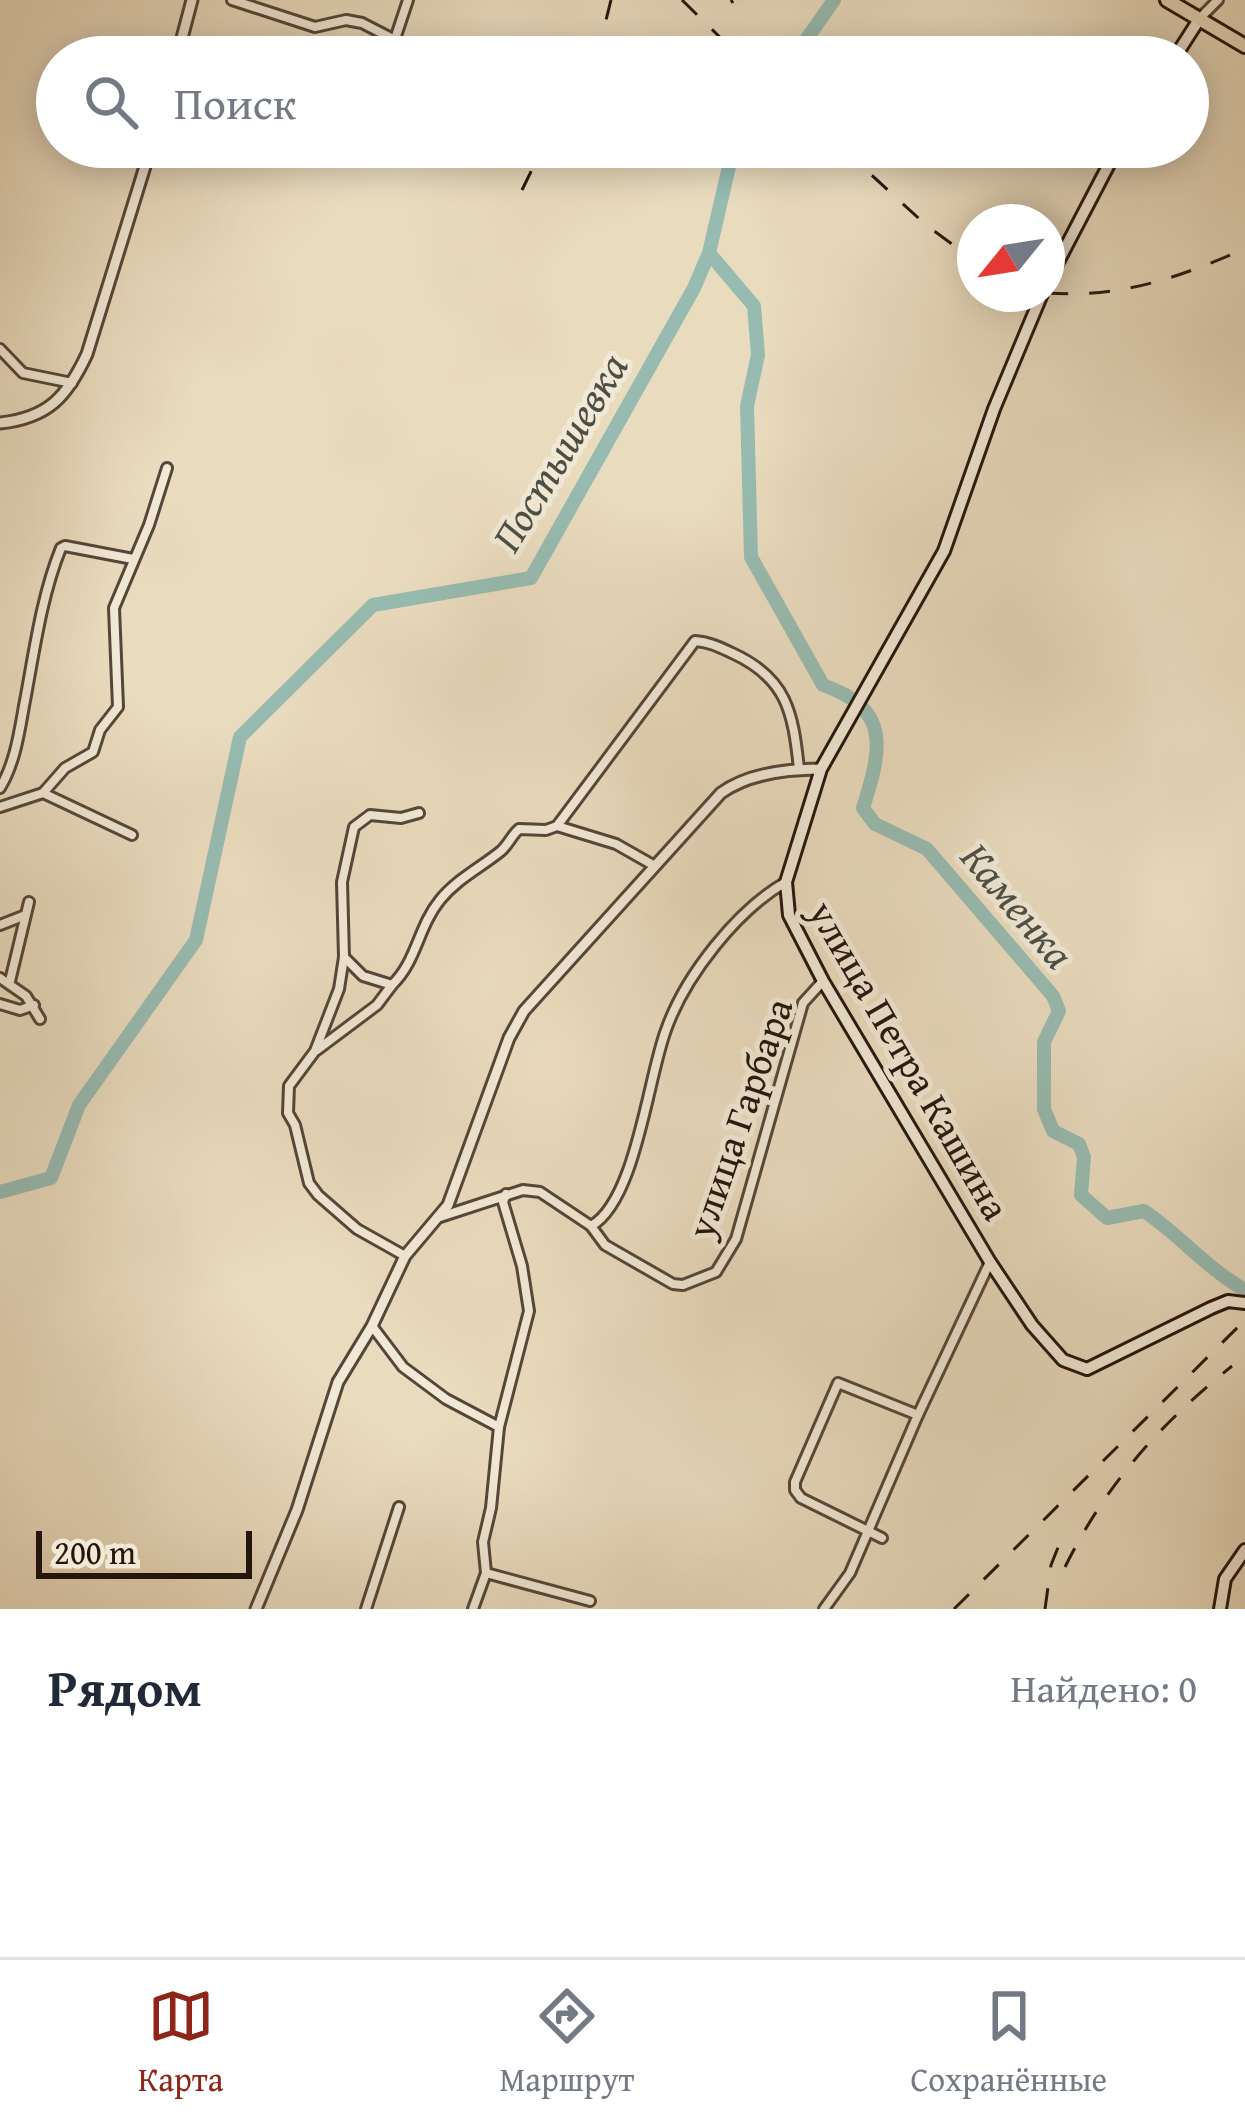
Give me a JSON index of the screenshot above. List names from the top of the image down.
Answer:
{
  "streets": {
    "main road": ["улица Петра Кашина"],
    "street": ["улица Гарбара"]
  },
  "crossings": [
    ["улица Петра Кашина", "улица Гарбара"]
  ],
  "water": ["Постышевка", "Каменка"],
  "scale_bar": "200 m",
  "north": "bottom left",
  "page": {
    "search": "Поиск",
    "scale": "200 m",
    "heading": ["Рядом", "Найдено: 0"],
    "nav": ["Карта", "Маршрут", "Сохранённые"]
  }
}
